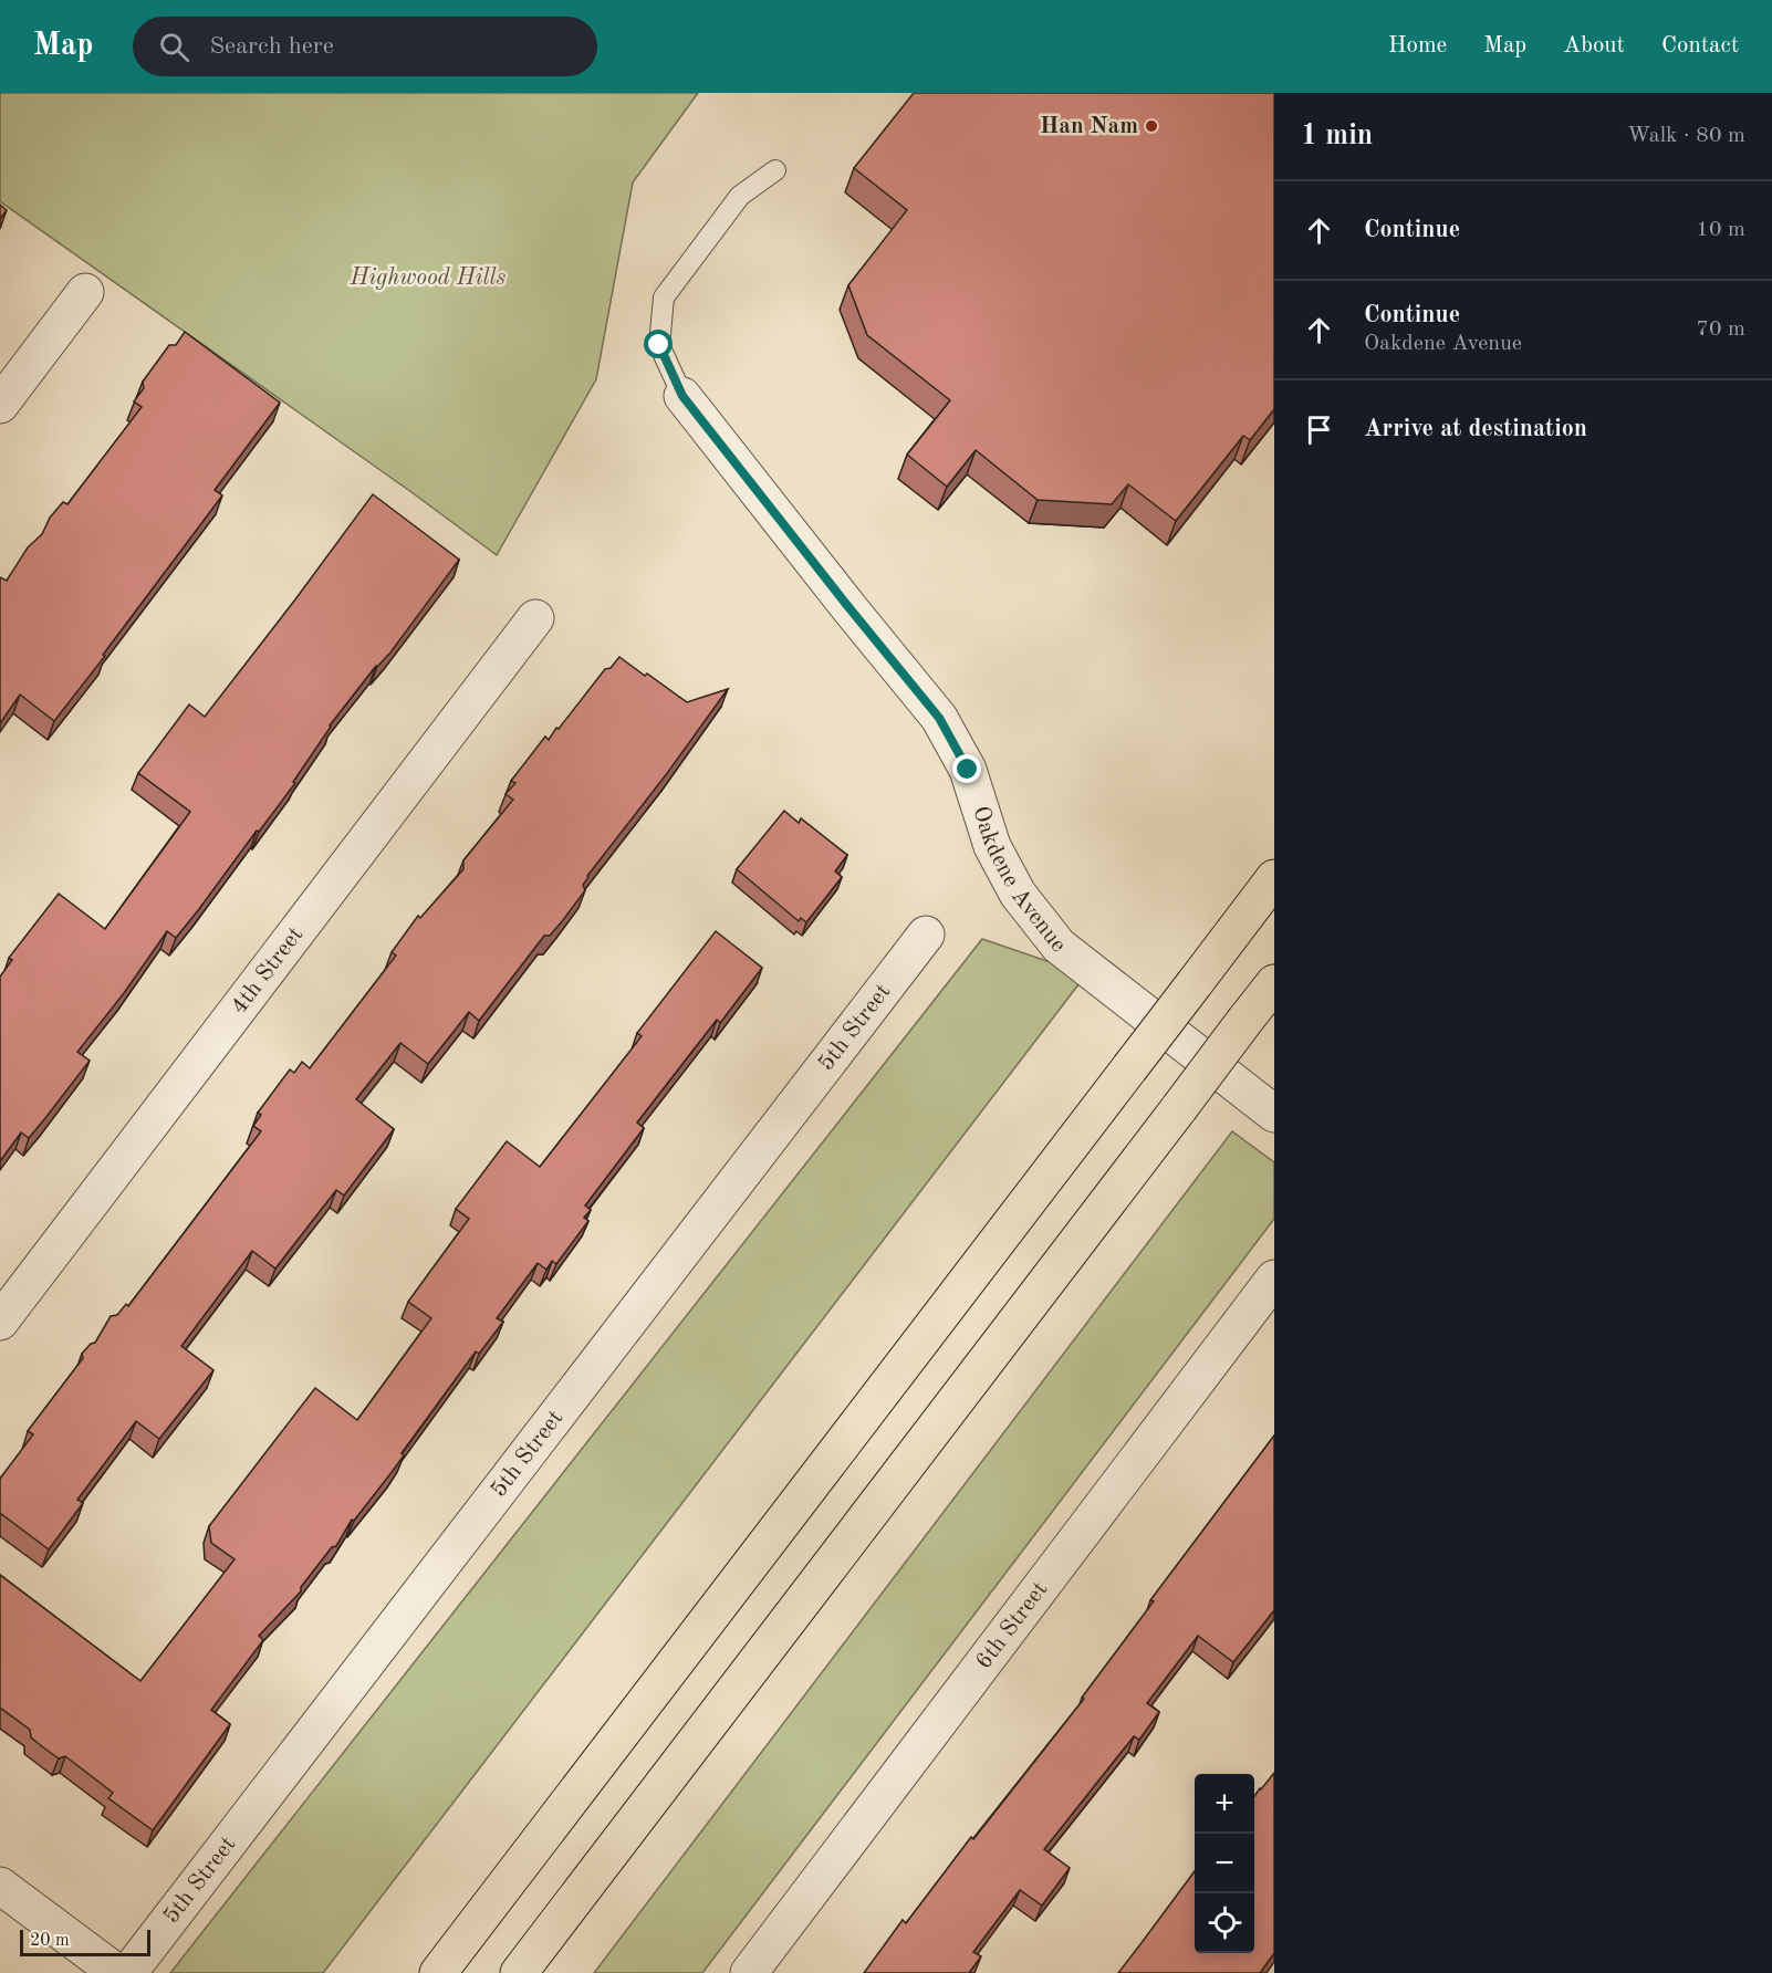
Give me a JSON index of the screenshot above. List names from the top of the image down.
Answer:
{
  "streets": {
    "street": [
      "Oakdene Avenue",
      "4th Street",
      "5th Street",
      "6th Street"
    ]
  },
  "parks": ["Highwood Hills"],
  "places": ["Han Nam"],
  "scale_bar": "20 m",
  "page": {
    "header": "Map",
    "search": "Search here",
    "nav": [
      "Home",
      "Map",
      "About",
      "Contact"
    ],
    "heading": ["1 min", "Walk · 80 m"],
    "list": [
      ["Continue", "10 m"],
      ["Continue", "Oakdene Avenue", "70 m"],
      "Arrive at destination"
    ],
    "map_buttons": ["+", "−"],
    "scale": "20 m"
  }
}
